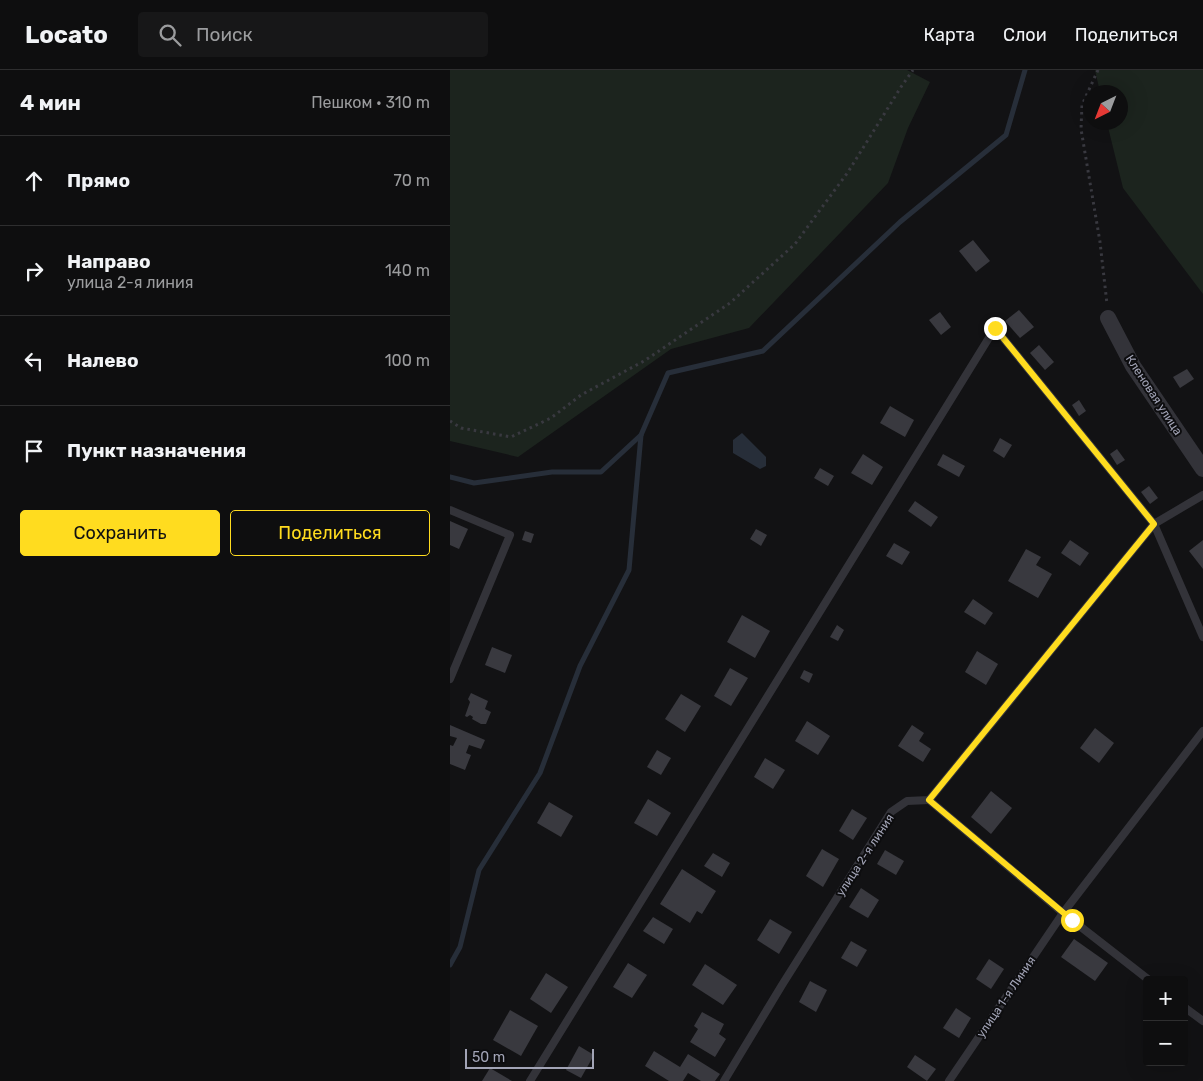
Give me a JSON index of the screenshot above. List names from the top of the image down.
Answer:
{
  "streets": {
    "street": ["Кленовая улица"],
    "lane": ["улица 2-я линия", "улица 1-я Линия"]
  },
  "scale_bar": "50 m",
  "north": "bottom left",
  "page": {
    "header": "Locato",
    "search": "Поиск",
    "nav": ["Карта", "Слои", "Поделиться"],
    "heading": ["4 мин", "Пешком · 310 m"],
    "list": [
      ["Прямо", "70 m"],
      ["Направо", "улица 2-я линия", "140 m"],
      ["Налево", "100 m"],
      "Пункт назначения"
    ],
    "buttons": ["Сохранить", "Поделиться"],
    "map_buttons": ["+", "−"],
    "scale": "50 m"
  }
}
